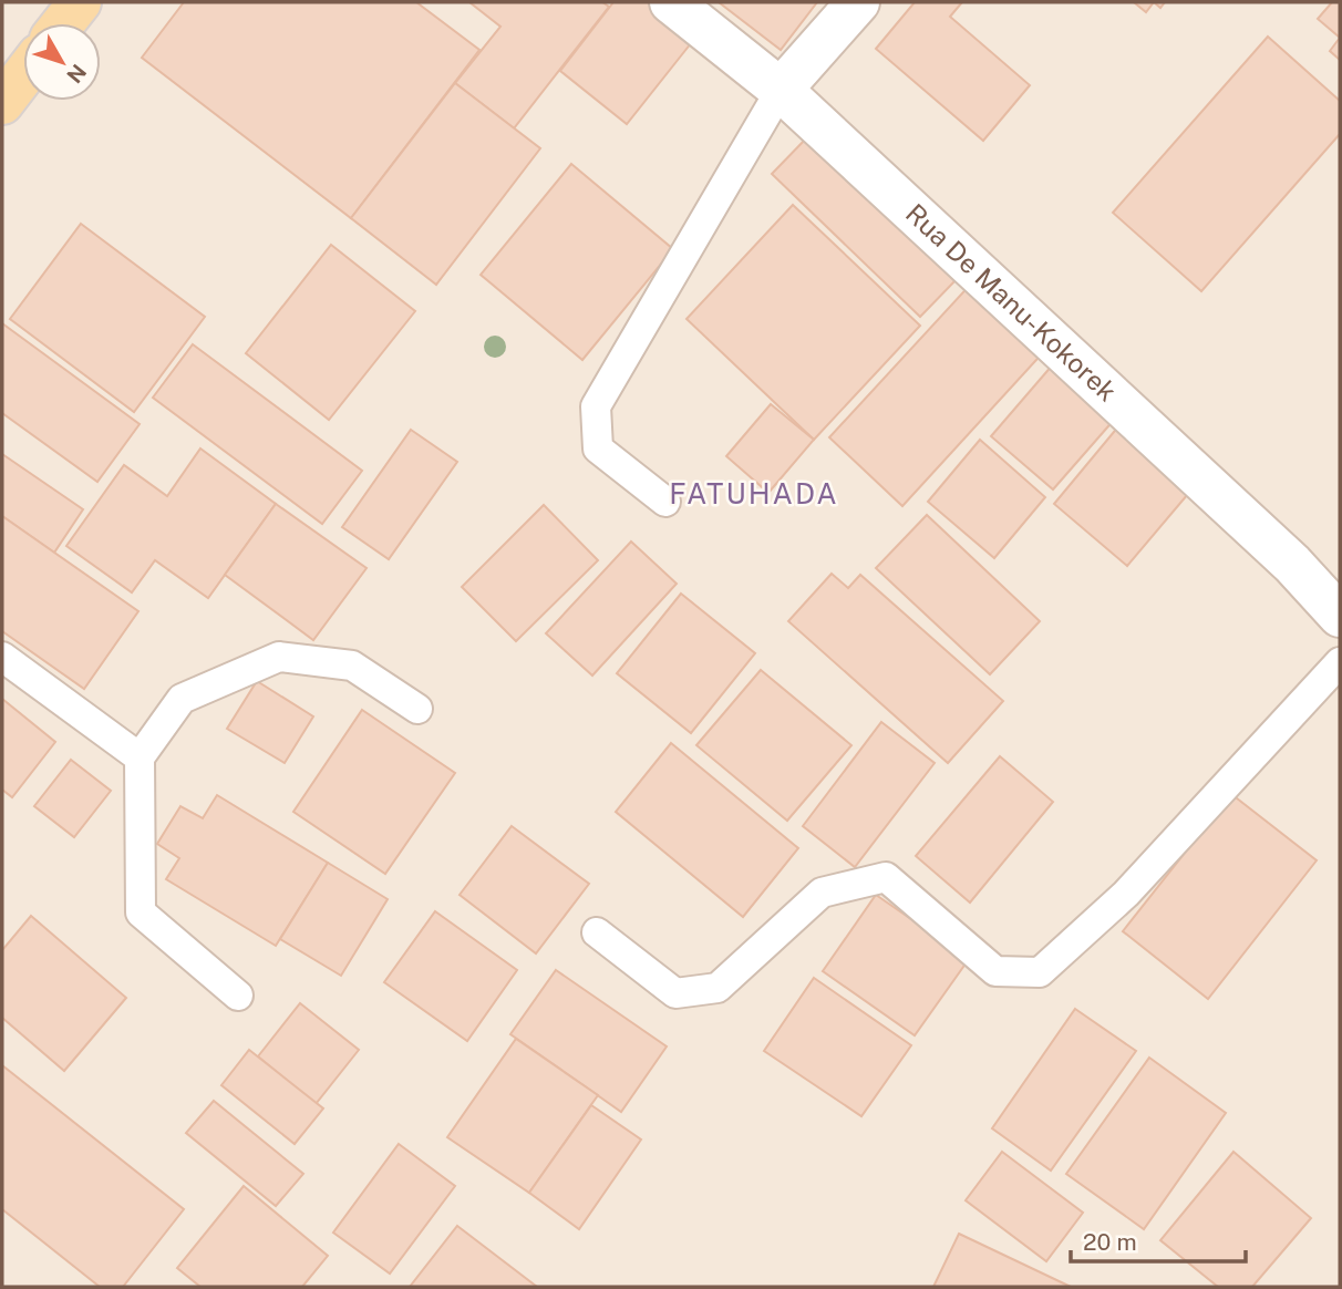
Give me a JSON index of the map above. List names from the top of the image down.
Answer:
{
  "streets": {
    "street": ["Rua De Manu-Kokorek"]
  },
  "districts": ["FATUHADA"],
  "scale_bar": "20 m",
  "north": "bottom right"
}
